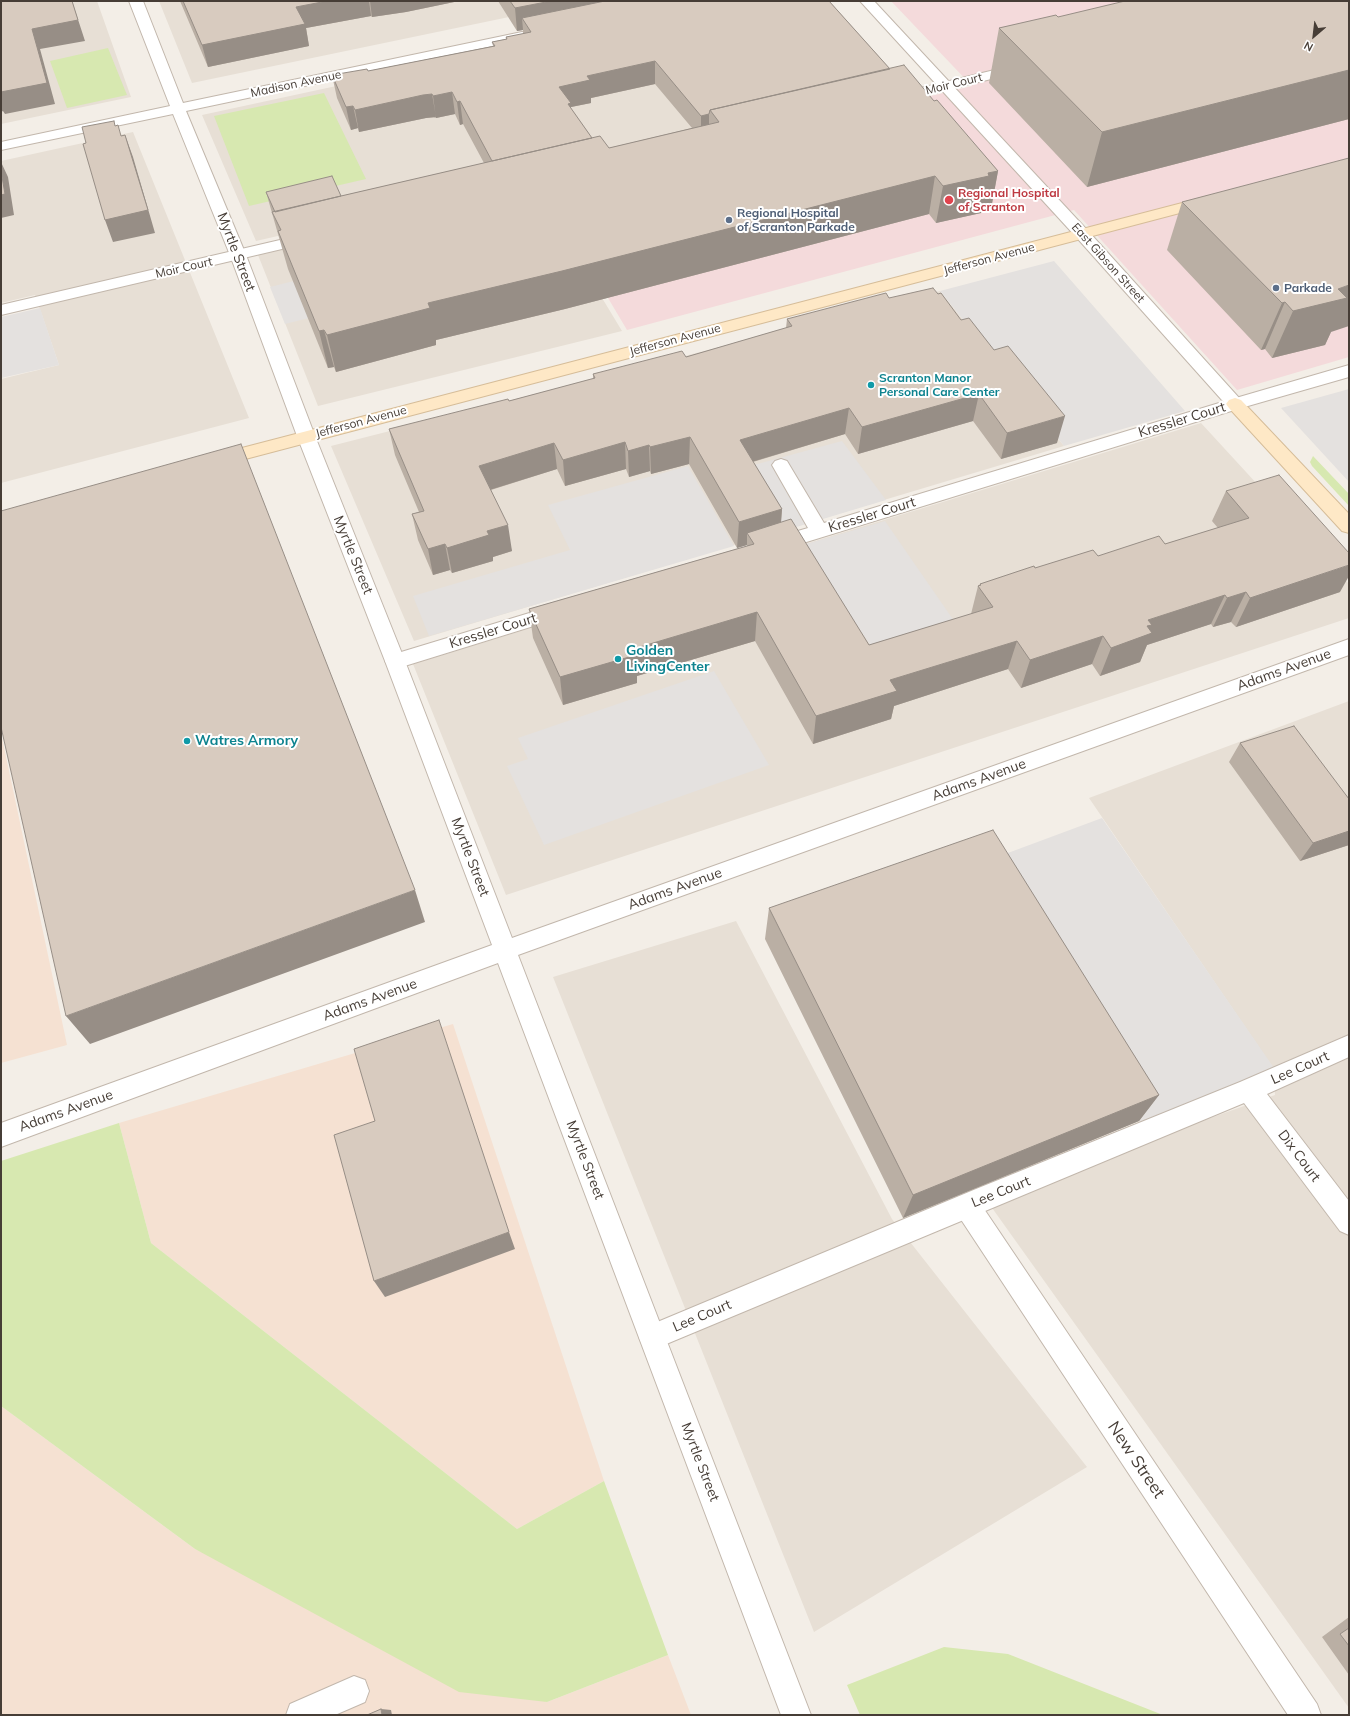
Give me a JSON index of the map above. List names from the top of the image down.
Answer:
{
  "streets": {
    "main road": ["Jefferson Avenue", "East Gibson Street"],
    "street": [
      "Madison Avenue",
      "Moir Court",
      "Myrtle Street",
      "Kressler Court",
      "Adams Avenue",
      "Lee Court",
      "Dix Court",
      "New Street"
    ]
  },
  "crossings": [
    ["Madison Avenue", "Myrtle Street"],
    ["Moir Court", "Myrtle Street"],
    ["Moir Court", "East Gibson Street"],
    ["Myrtle Street", "Jefferson Avenue"],
    ["Myrtle Street", "Kressler Court"],
    ["Myrtle Street", "Adams Avenue"],
    ["Myrtle Street", "Lee Court"],
    ["Jefferson Avenue", "East Gibson Street"],
    ["East Gibson Street", "Kressler Court"],
    ["Lee Court", "Dix Court"],
    ["Lee Court", "New Street"]
  ],
  "places": [
    "Regional Hospital of Scranton",
    "Regional Hospital of Scranton Parkade",
    "Parkade",
    "Scranton Manor Personal Care Center",
    "Golden LivingCenter",
    "Watres Armory"
  ],
  "north": "bottom left"
}
